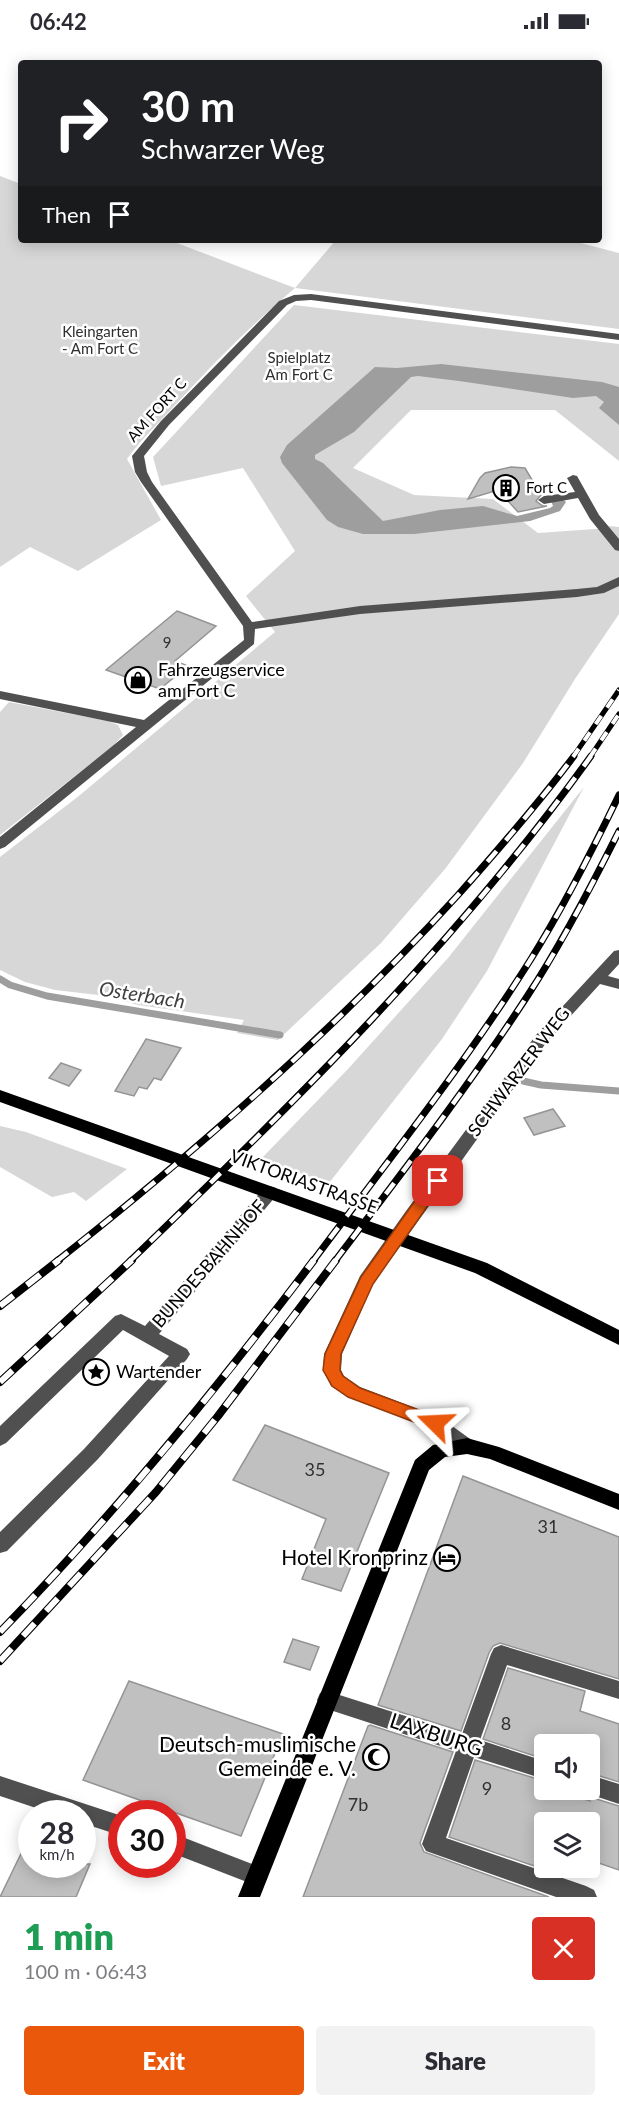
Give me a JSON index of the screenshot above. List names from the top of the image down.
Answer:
{
  "streets": {
    "main road": ["VIKTORIASTRASSE"],
    "street": [
      "AM FORT C",
      "SCHWARZER WEG",
      "BUNDESBAHNHOF",
      "LAXBURG"
    ]
  },
  "crossings": [
    ["VIKTORIASTRASSE", "BUNDESBAHNHOF"]
  ],
  "water": ["Osterbach"],
  "parks": ["Kleingarten - Am Fort C", "Spielplatz Am Fort C"],
  "places": {
    "building": ["Fort C"],
    "shop": ["Fahrzeugservice am Fort C"],
    "place": ["Wartender"],
    "hotel": ["Hotel Kronprinz"],
    "mosque": ["Deutsch-muslimische Gemeinde e. V."]
  },
  "house_numbers": [
    "9",
    "35",
    "31",
    "8",
    "9",
    "7b"
  ],
  "page": {
    "status": "06:42",
    "turn": ["30 m", "Schwarzer Weg"],
    "then": "Then",
    "speed": "28 km/h",
    "limit": "30",
    "heading": ["1 min", "100 m · 06:43"],
    "buttons": ["Exit", "Share"]
  }
}
